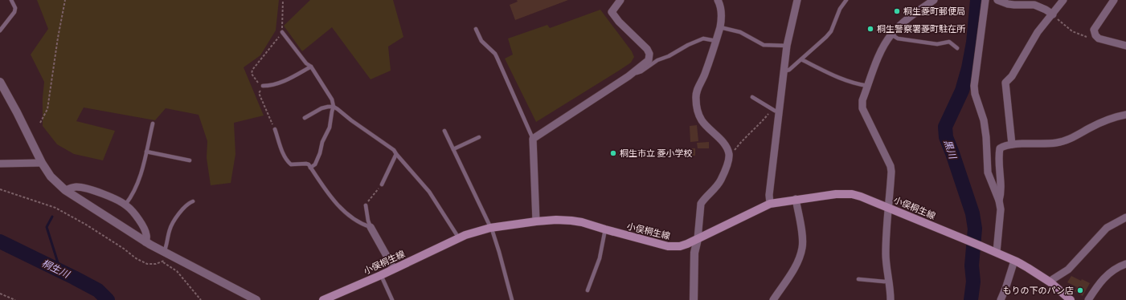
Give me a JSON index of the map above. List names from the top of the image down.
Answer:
{
  "streets": {
    "main road": ["小俣桐生線"]
  },
  "water": ["黒川", "桐生川"],
  "places": [
    "桐生菱町郵便局",
    "桐生警察署菱町駐在所",
    "桐生市立 菱小学校",
    "もりの下のパン店"
  ]
}
